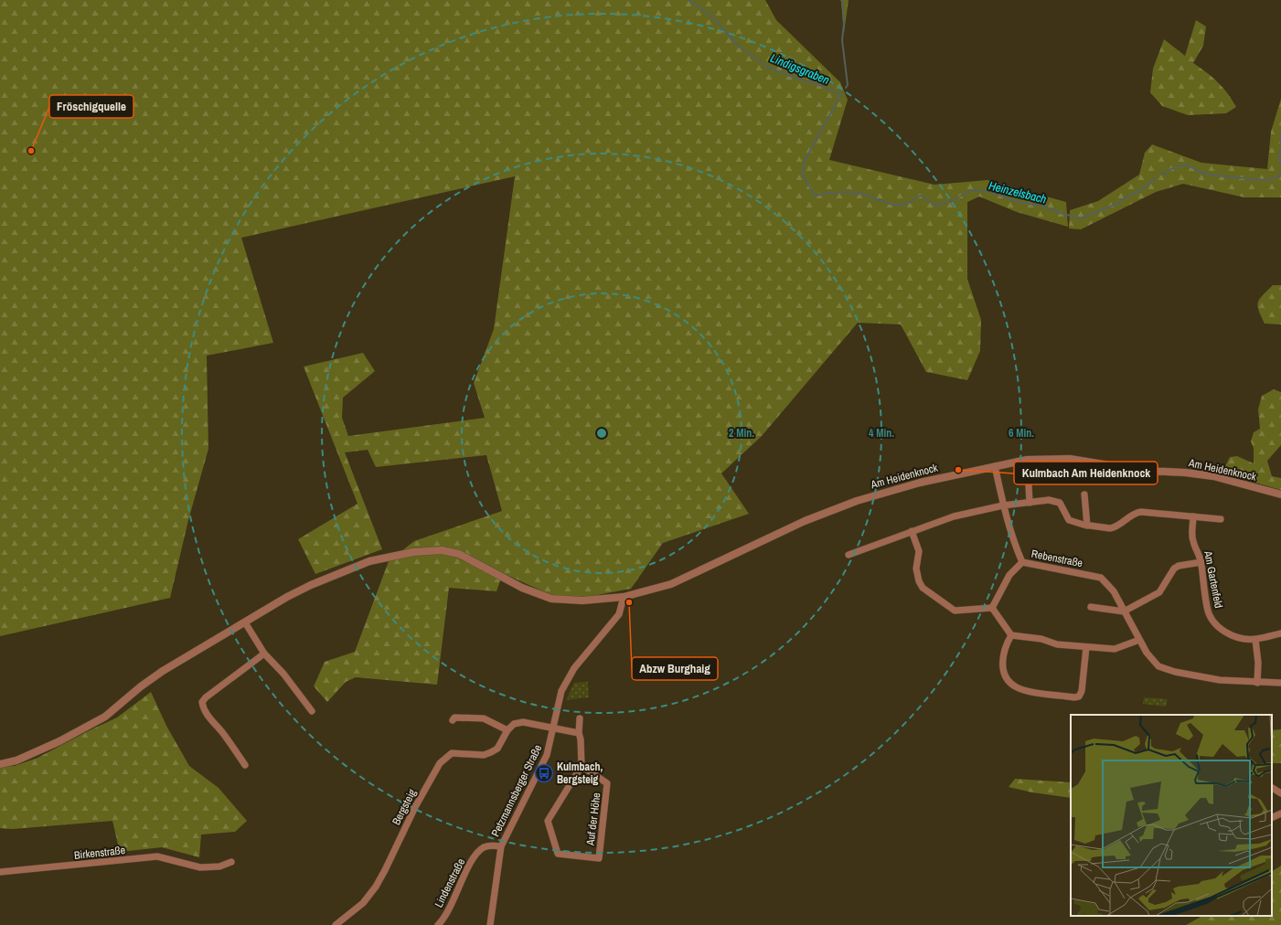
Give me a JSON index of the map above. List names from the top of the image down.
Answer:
{
  "streets": {
    "street": [
      "Am Heidenknock",
      "Rebenstraße",
      "Am Gartenfeld",
      "Petzmannsberger Straße",
      "Bergsteig",
      "Auf der Höhe",
      "Birkenstraße",
      "Lindenstraße"
    ]
  },
  "crossings": [
    ["Am Heidenknock", "Rebenstraße"],
    ["Am Heidenknock", "Petzmannsberger Straße"],
    ["Petzmannsberger Straße", "Lindenstraße"]
  ],
  "water": ["Lindigsgraben", "Heinzelsbach"],
  "places": {
    "other": ["Fröschigquelle", "Kulmbach Am Heidenknock", "Abzw Burghaig"],
    "bus stop": ["Kulmbach, Bergsteig"]
  },
  "rings": ["2 Min.", "4 Min.", "6 Min."]
}
